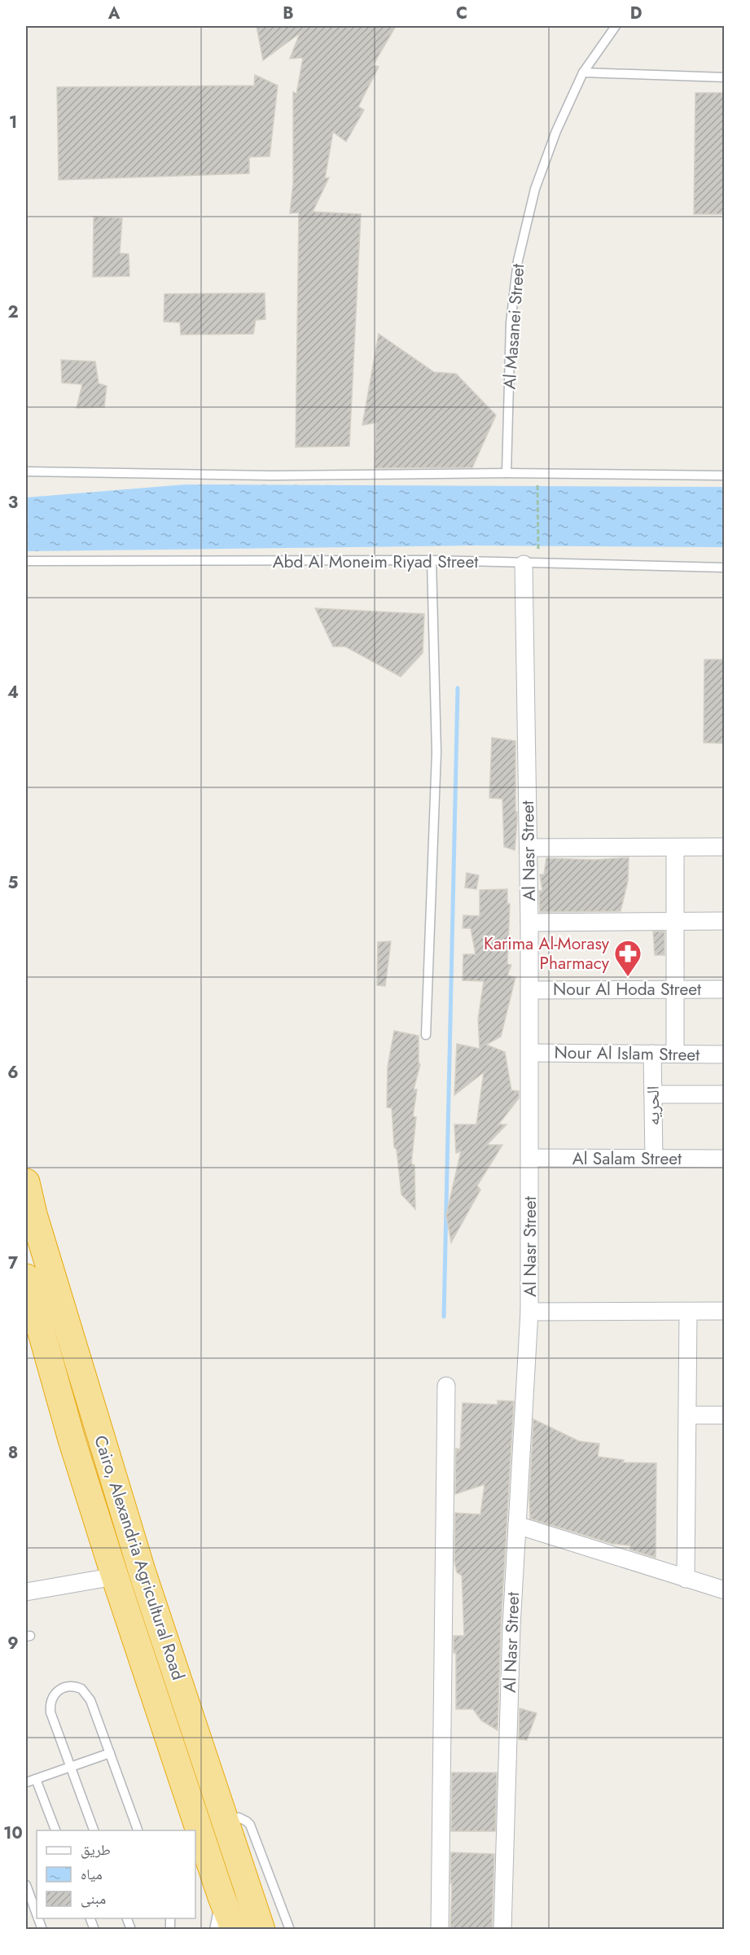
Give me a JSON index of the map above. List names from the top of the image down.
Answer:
{
  "streets": {
    "highway": ["Cairo, Alexandria Agricultural Road"],
    "street": [
      "Al Nasr Street",
      "Nour Al Hoda Street",
      "Nour Al Islam Street",
      "الحريه",
      "Al Salam Street"
    ],
    "lane": ["Al Masanei Street", "Abd Al Moneim Riyad Street"]
  },
  "crossings": [
    ["Abd Al Moneim Riyad Street", "Al Nasr Street"],
    ["Al Nasr Street", "Nour Al Hoda Street"],
    ["Al Nasr Street", "Nour Al Islam Street"],
    ["Al Nasr Street", "Al Salam Street"],
    ["Nour Al Islam Street", "الحريه"],
    ["الحريه", "Al Salam Street"]
  ],
  "places": {
    "pharmacy": ["Karima Al-Morasy Pharmacy"]
  },
  "legend": ["طريق", "مياه", "مبنى"],
  "grid": {
    "columns": [
      "A",
      "B",
      "C",
      "D"
    ],
    "rows": [
      "1",
      "2",
      "3",
      "4",
      "5",
      "6",
      "7",
      "8",
      "9",
      "10"
    ]
  }
}
